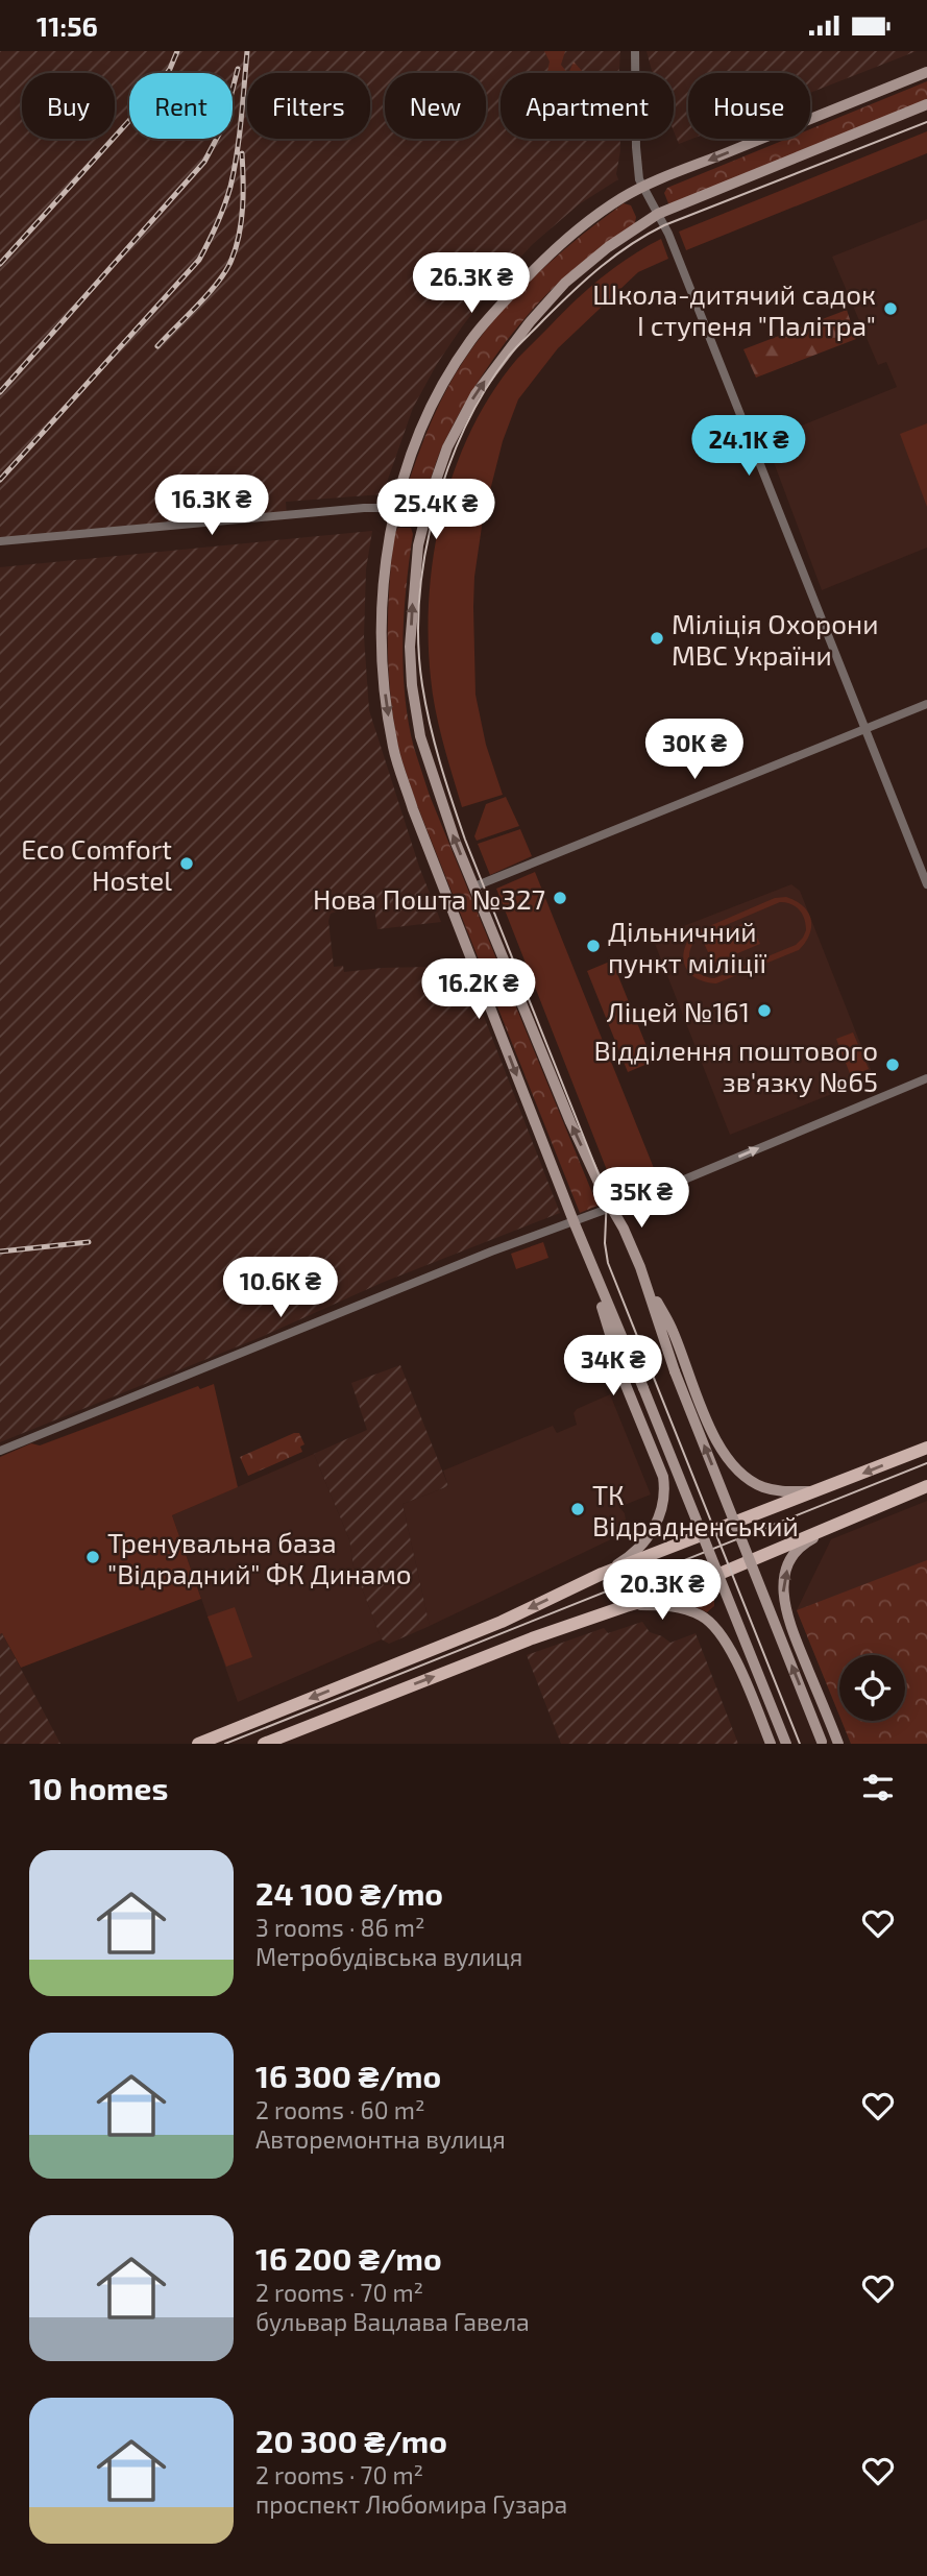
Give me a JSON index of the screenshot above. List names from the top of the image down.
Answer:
{
  "places": [
    "Школа-дитячий садок І ступеня \"Палітра\"",
    "Міліція Охорони МВС України",
    "Eco Comfort Hostel",
    "Нова Пошта №327",
    "Дільничний пункт міліції",
    "Ліцей №161",
    "Відділення поштового зв'язку №65",
    "ТК Відрадненський",
    "Тренувальна база \"Відрадний\" ФК Динамо"
  ],
  "page": {
    "status": "11:56",
    "chip": [
      "Buy",
      "Rent",
      "Filters",
      "New",
      "Apartment",
      "House"
    ],
    "price": [
      "26.3K ₴",
      "24.1K ₴",
      "16.3K ₴",
      "25.4K ₴",
      "30K ₴",
      "16.2K ₴",
      "35K ₴",
      "10.6K ₴",
      "34K ₴",
      "20.3K ₴"
    ],
    "heading": "10 homes",
    "list": [
      {
        "name": "24 100 ₴/mo",
        "note": "3 rooms · 86 m² · Метробудівська вулиця"
      },
      {
        "name": "16 300 ₴/mo",
        "note": "2 rooms · 60 m² · Авторемонтна вулиця"
      },
      {
        "name": "16 200 ₴/mo",
        "note": "2 rooms · 70 m² · бульвар Вацлава Гавела"
      },
      {
        "name": "20 300 ₴/mo",
        "note": "2 rooms · 70 m² · проспект Любомира Гузара"
      }
    ]
  }
}
